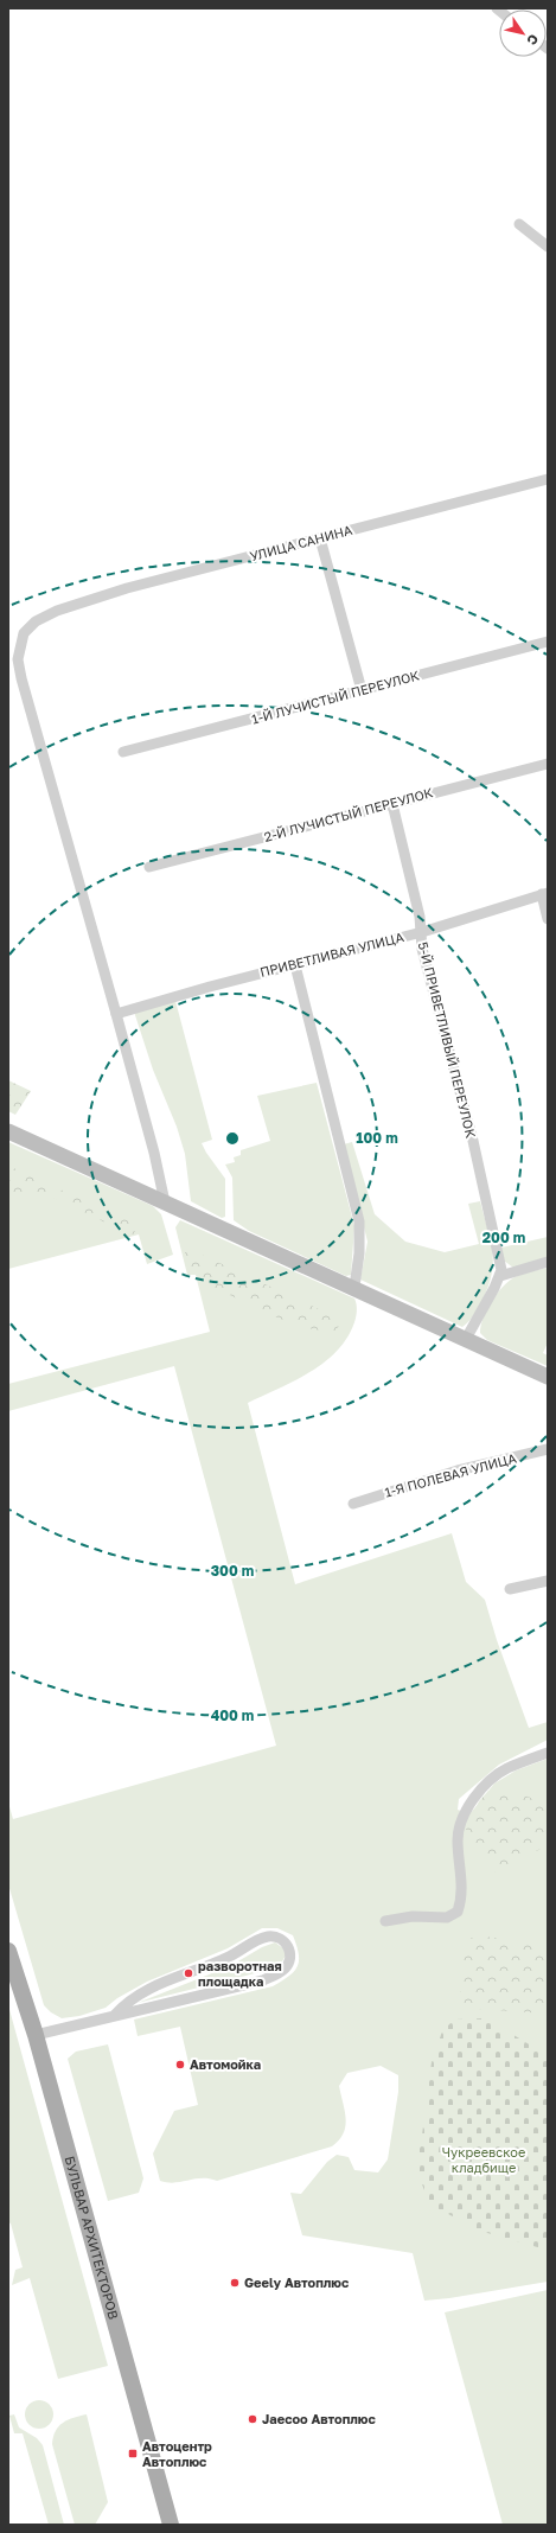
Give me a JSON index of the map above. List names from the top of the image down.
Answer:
{
  "streets": {
    "main road": ["БУЛЬВАР АРХИТЕКТОРОВ"],
    "street": [
      "УЛИЦА САНИНА",
      "1-Й ЛУЧИСТЫЙ ПЕРЕУЛОК",
      "2-Й ЛУЧИСТЫЙ ПЕРЕУЛОК",
      "ПРИВЕТЛИВАЯ УЛИЦА",
      "5-Й ПРИВЕТЛИВЫЙ ПЕРЕУЛОК",
      "1-Я ПОЛЕВАЯ УЛИЦА"
    ]
  },
  "crossings": [
    ["УЛИЦА САНИНА", "ПРИВЕТЛИВАЯ УЛИЦА"],
    ["2-Й ЛУЧИСТЫЙ ПЕРЕУЛОК", "5-Й ПРИВЕТЛИВЫЙ ПЕРЕУЛОК"],
    ["ПРИВЕТЛИВАЯ УЛИЦА", "5-Й ПРИВЕТЛИВЫЙ ПЕРЕУЛОК"]
  ],
  "parks": ["Чукреевское кладбище"],
  "places": {
    "other": [
      "разворотная площадка",
      "Автомойка",
      "Geely Автоплюс",
      "Jaecoo Автоплюс"
    ],
    "transit": ["Автоцентр Автоплюс"]
  },
  "north": "bottom right",
  "rings": [
    "100 m",
    "200 m",
    "300 m",
    "400 m"
  ]
}
